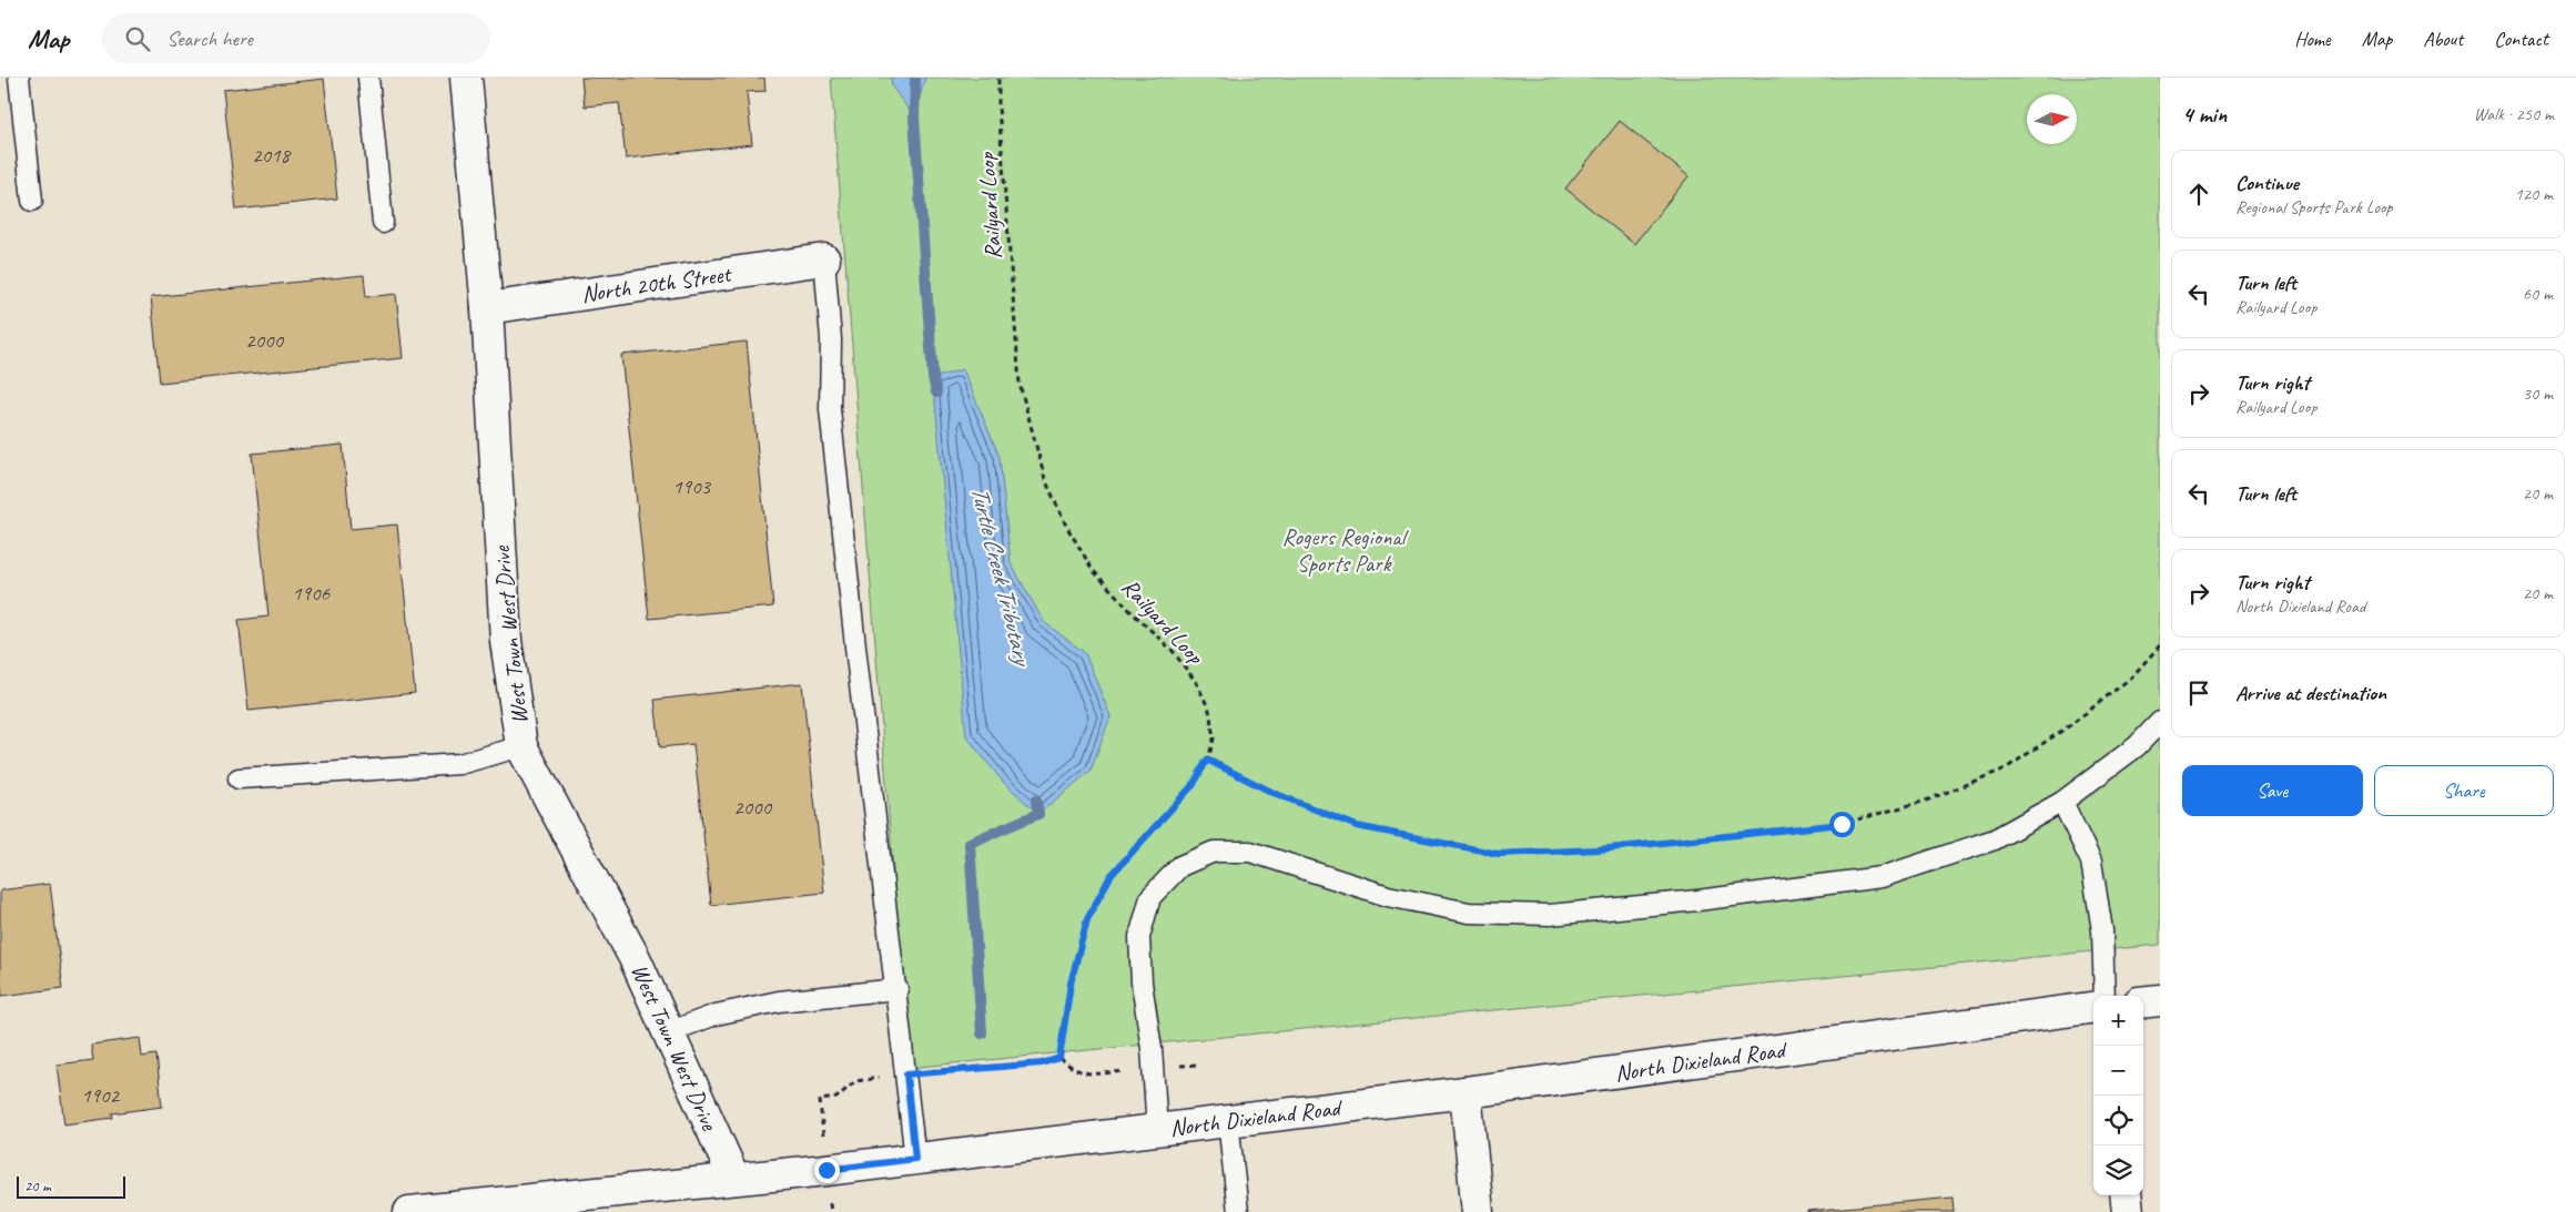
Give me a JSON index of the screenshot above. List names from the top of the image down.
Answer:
{
  "streets": {
    "main road": ["North 20th Street", "West Town West Drive", "North Dixieland Road"],
    "path": ["Railyard Loop"]
  },
  "crossings": [
    ["North 20th Street", "West Town West Drive"],
    ["West Town West Drive", "North Dixieland Road"]
  ],
  "water": ["Turtle Creek Tributary"],
  "parks": ["Rogers Regional Sports Park"],
  "house_numbers": [
    "2018",
    "2000",
    "1903",
    "1906",
    "2000",
    "1902"
  ],
  "scale_bar": "20 m",
  "north": "right",
  "page": {
    "header": "Map",
    "search": "Search here",
    "nav": [
      "Home",
      "Map",
      "About",
      "Contact"
    ],
    "heading": ["4 min", "Walk · 250 m"],
    "list": [
      ["Continue", "Regional Sports Park Loop", "120 m"],
      ["Turn left", "Railyard Loop", "60 m"],
      ["Turn right", "Railyard Loop", "30 m"],
      ["Turn left", "20 m"],
      ["Turn right", "North Dixieland Road", "20 m"],
      "Arrive at destination"
    ],
    "buttons": ["Save", "Share"],
    "map_buttons": ["+", "−"],
    "scale": "20 m"
  }
}
